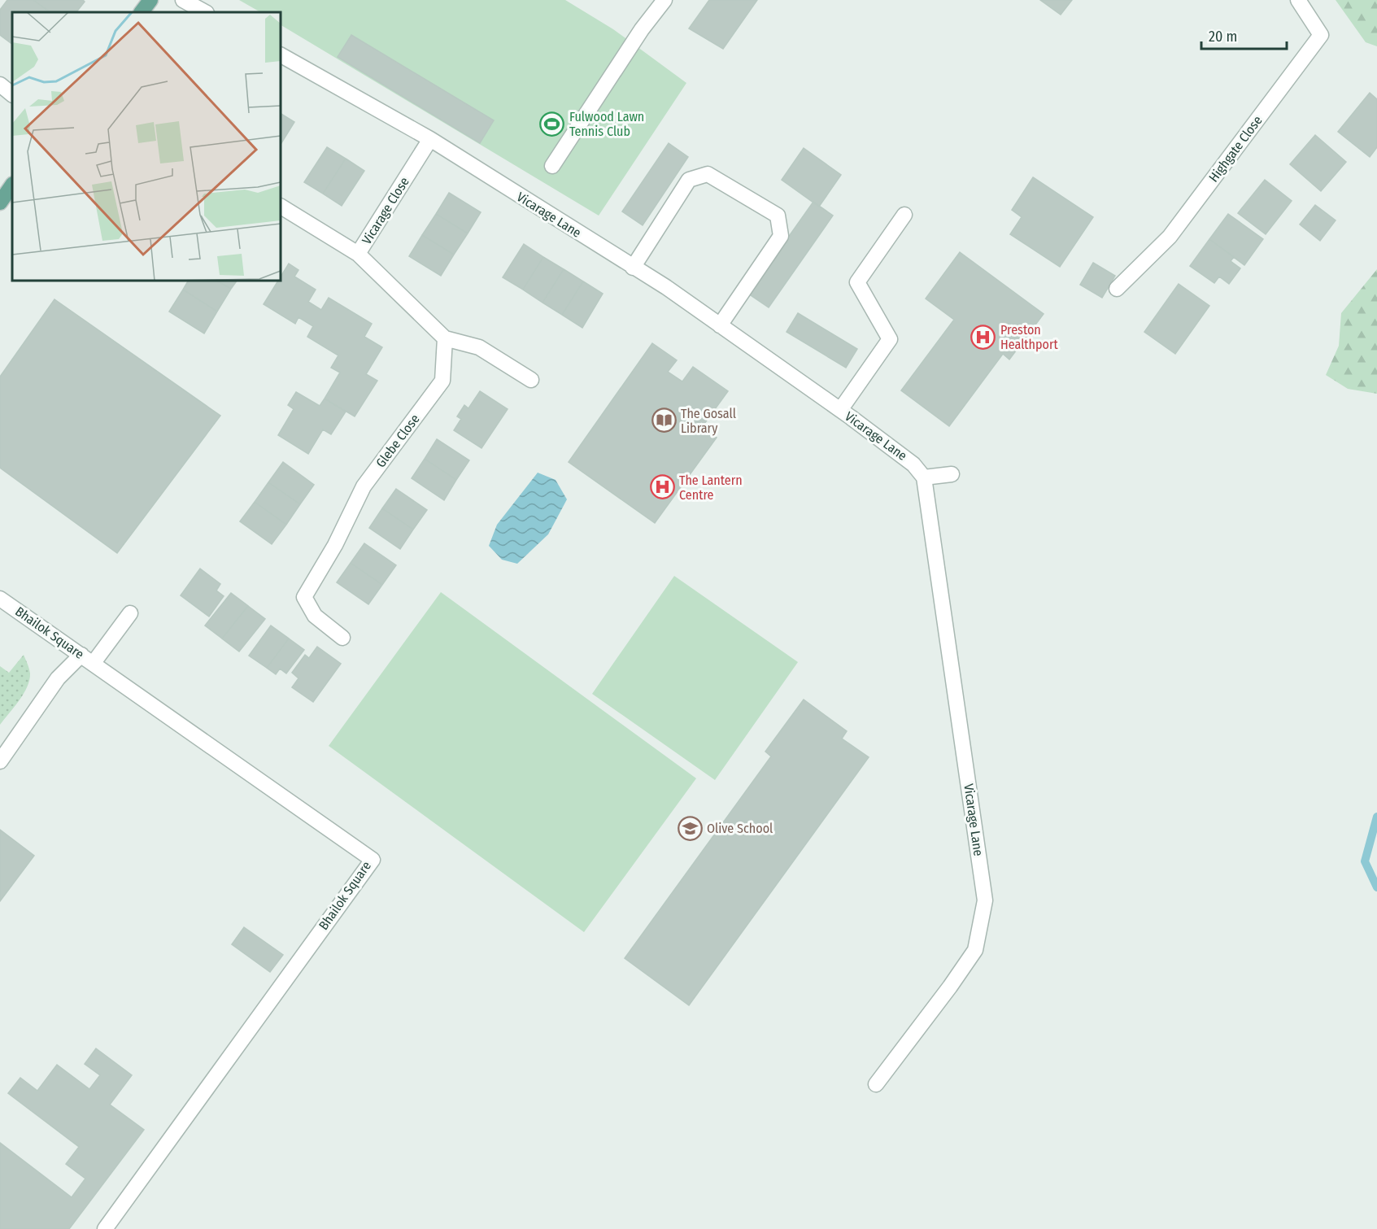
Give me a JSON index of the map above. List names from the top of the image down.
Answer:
{
  "streets": {
    "street": [
      "Highgate Close",
      "Vicarage Close",
      "Vicarage Lane",
      "Glebe Close",
      "Bhailok Square"
    ]
  },
  "crossings": [
    ["Vicarage Close", "Vicarage Lane"]
  ],
  "places": {
    "sports": ["Fulwood Lawn Tennis Club"],
    "hospital": ["Preston Healthport", "The Lantern Centre"],
    "library": ["The Gosall Library"],
    "school or university": ["Olive School"]
  },
  "scale_bar": "20 m"
}
